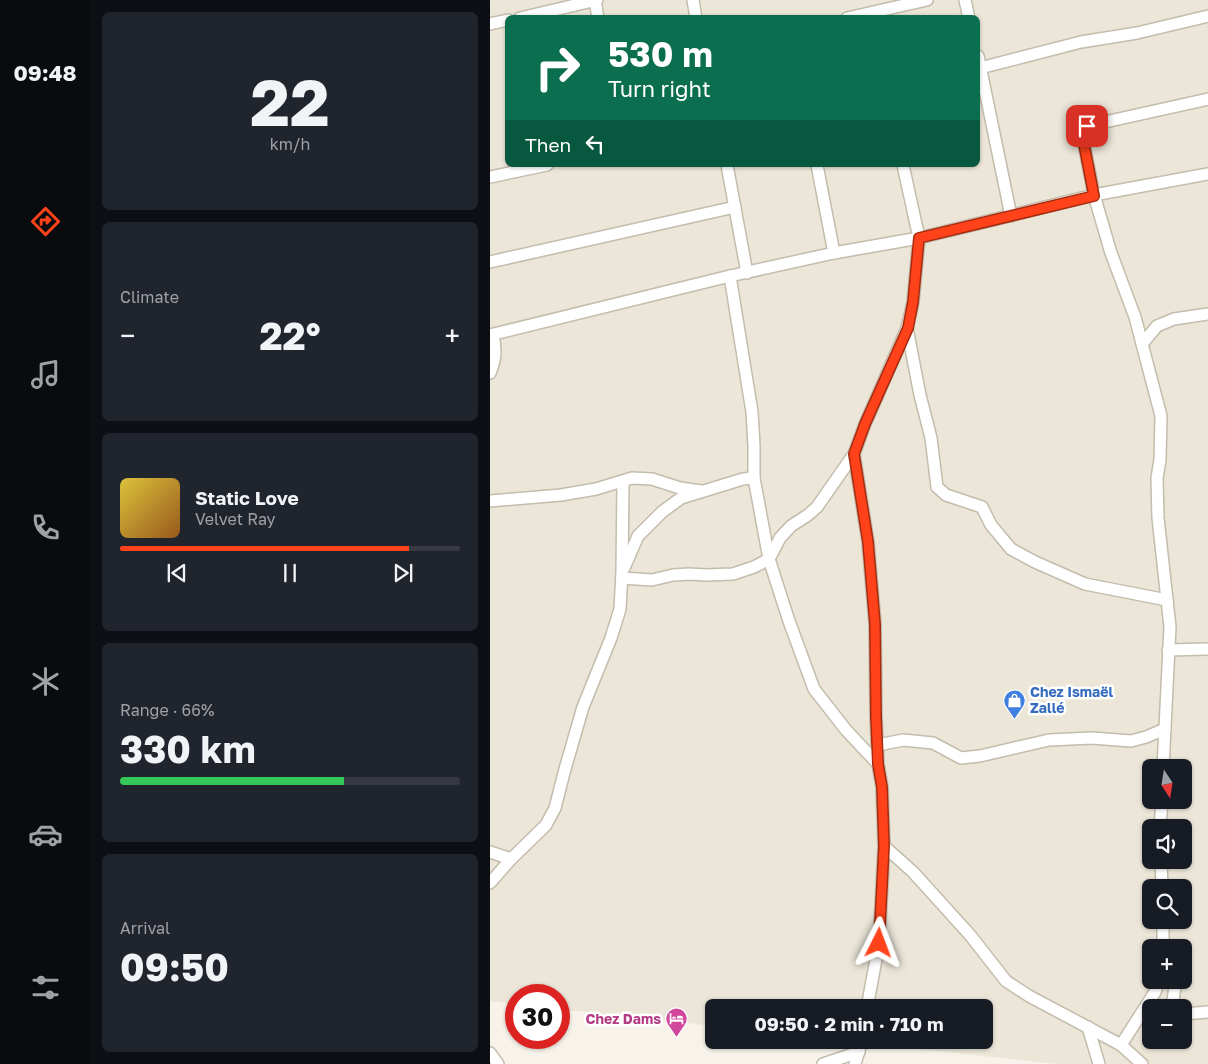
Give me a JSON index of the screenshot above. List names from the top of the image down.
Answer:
{
  "places": {
    "shop": ["Chez Ismaël Zallé"],
    "hotel": ["Chez Dams"]
  },
  "north": "bottom",
  "page": {
    "tabs": "09:48",
    "tile": [
      ["22", "km/h"],
      "Climate",
      ["Range · 66%", "330 km"],
      ["Arrival", "09:50"]
    ],
    "turn": ["530 m", "Turn right"],
    "then": "Then",
    "heat": ["−", "22°", "+"],
    "song": ["Static Love", "Velvet Ray"],
    "map_buttons": ["+", "−"],
    "limit": "30",
    "trip": "09:50 · 2 min · 710 m"
  }
}
